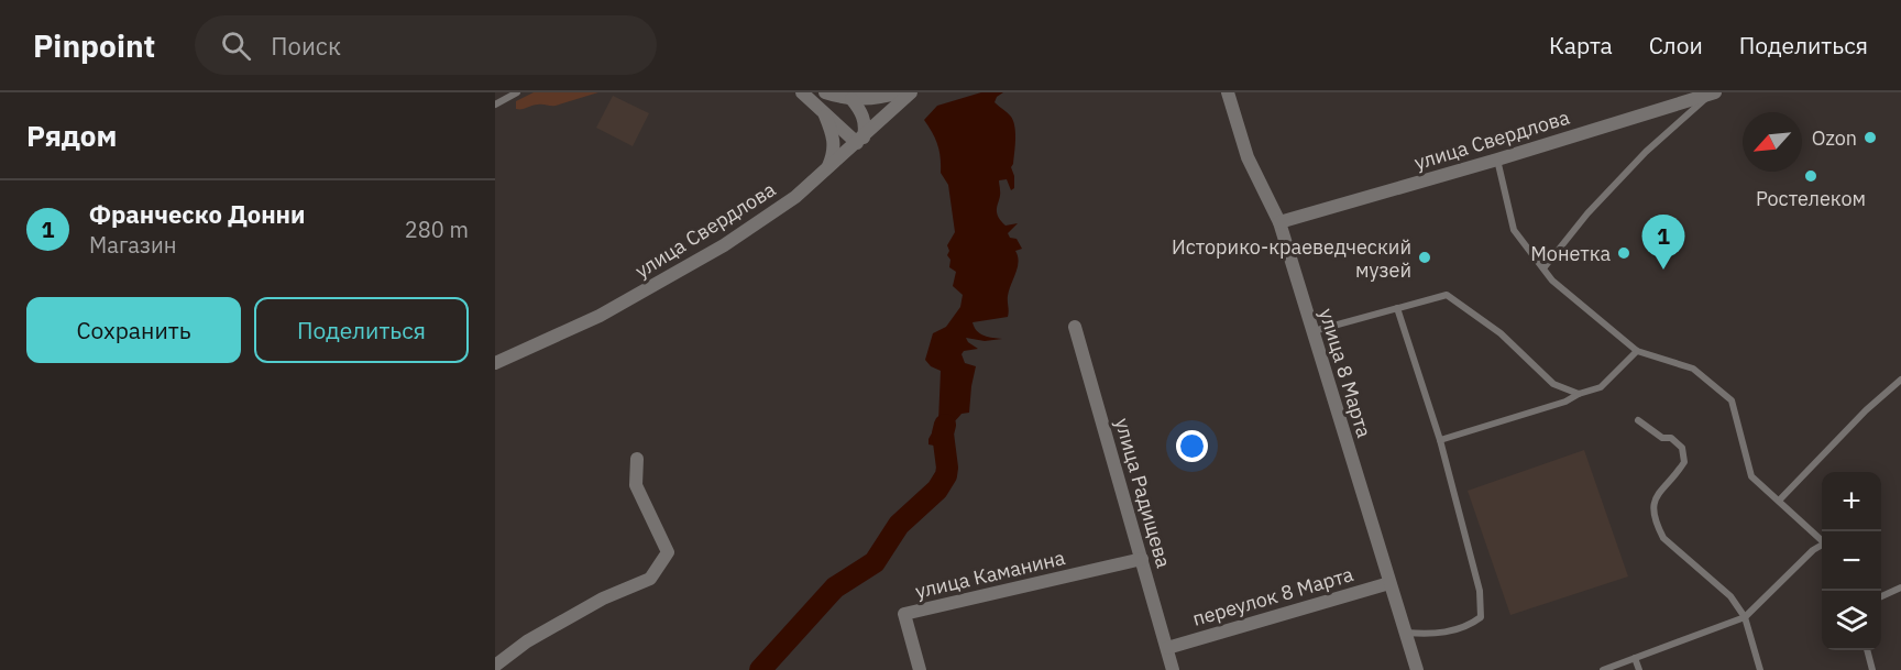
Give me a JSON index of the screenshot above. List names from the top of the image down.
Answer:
{
  "streets": {
    "street": [
      "улица Свердлова",
      "улица 8 Марта",
      "улица Радищева",
      "улица Каманина",
      "переулок 8 Марта"
    ]
  },
  "crossings": [
    ["улица Свердлова", "улица 8 Марта"],
    ["улица 8 Марта", "переулок 8 Марта"],
    ["улица Радищева", "улица Каманина"],
    ["улица Радищева", "переулок 8 Марта"]
  ],
  "places": [
    "Ozon",
    "Ростелеком",
    "Монетка",
    "Историко-краеведческий музей"
  ],
  "north": "bottom left",
  "page": {
    "header": "Pinpoint",
    "search": "Поиск",
    "nav": ["Карта", "Слои", "Поделиться"],
    "heading": "Рядом",
    "list": [
      {
        "mark": "1",
        "name": "Франческо Донни",
        "note": "Магазин",
        "value": "280 m"
      }
    ],
    "pins": "1",
    "buttons": ["Сохранить", "Поделиться"],
    "map_buttons": ["+", "−"]
  }
}
